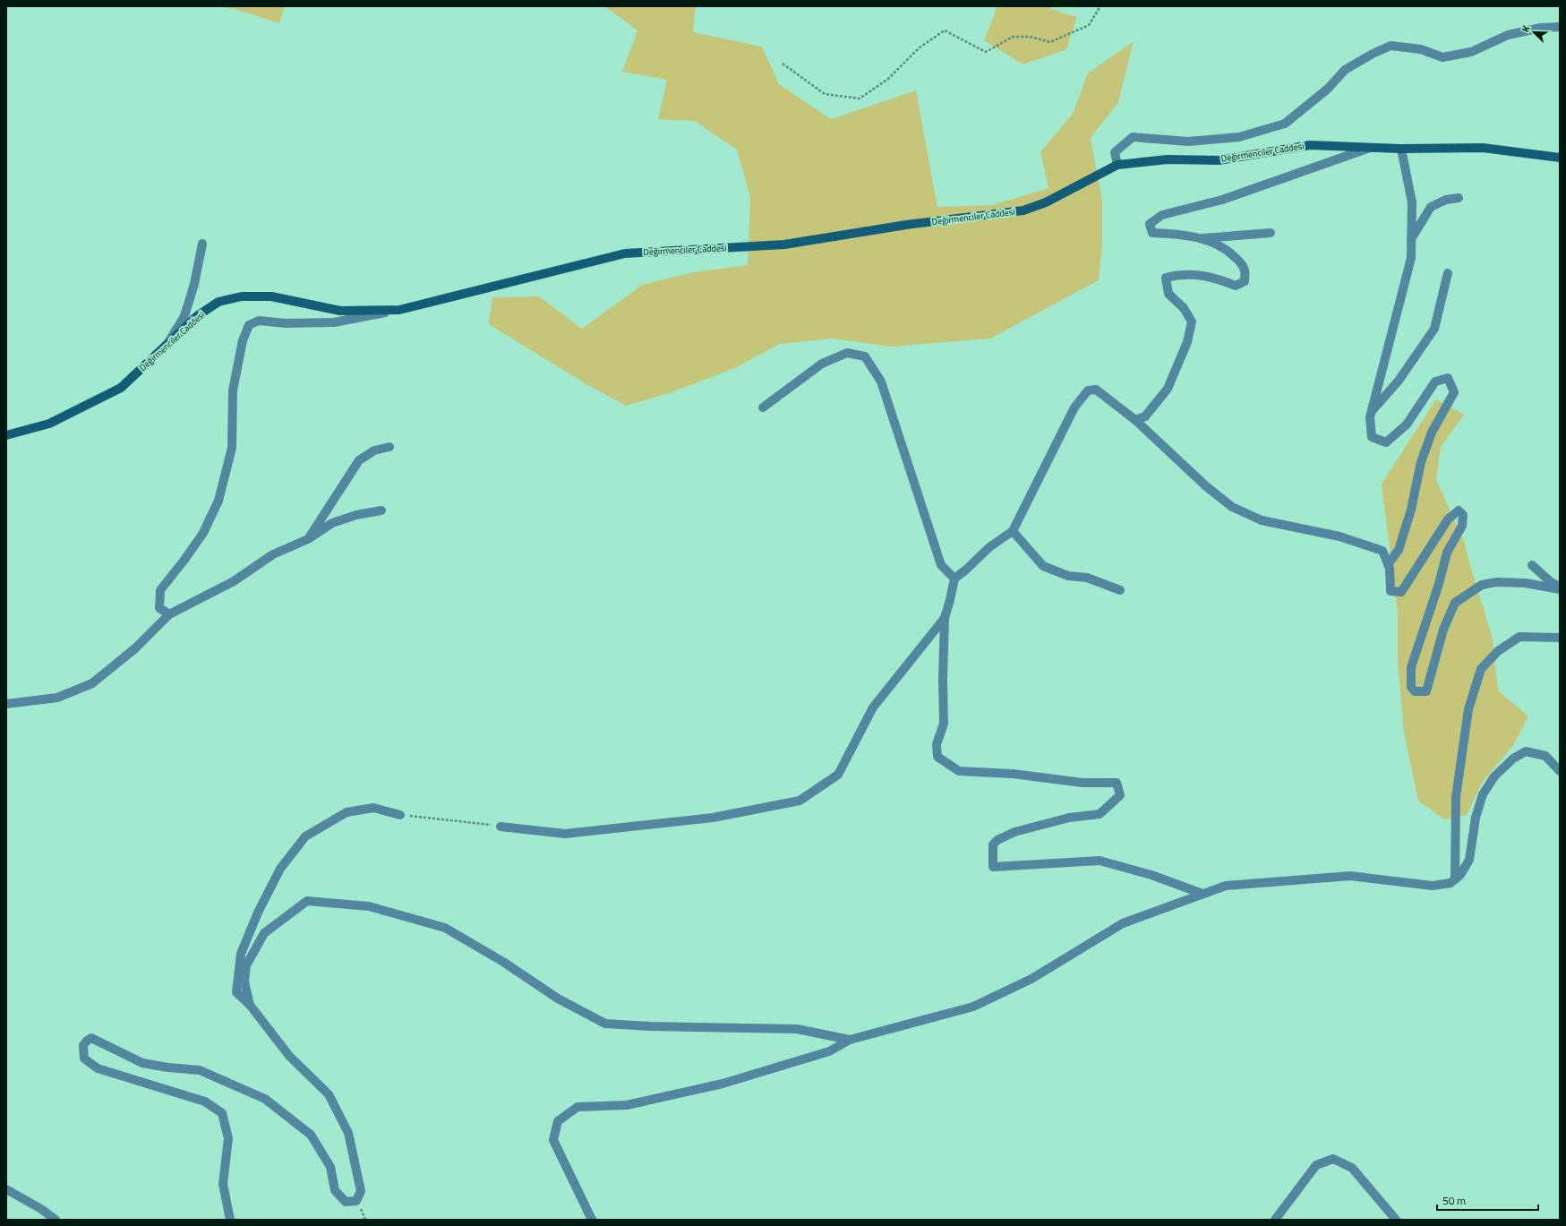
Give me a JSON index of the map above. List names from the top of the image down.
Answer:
{
  "streets": {
    "main road": ["Değirmenciler Caddesi"]
  },
  "scale_bar": "50 m",
  "north": "top left"
}
